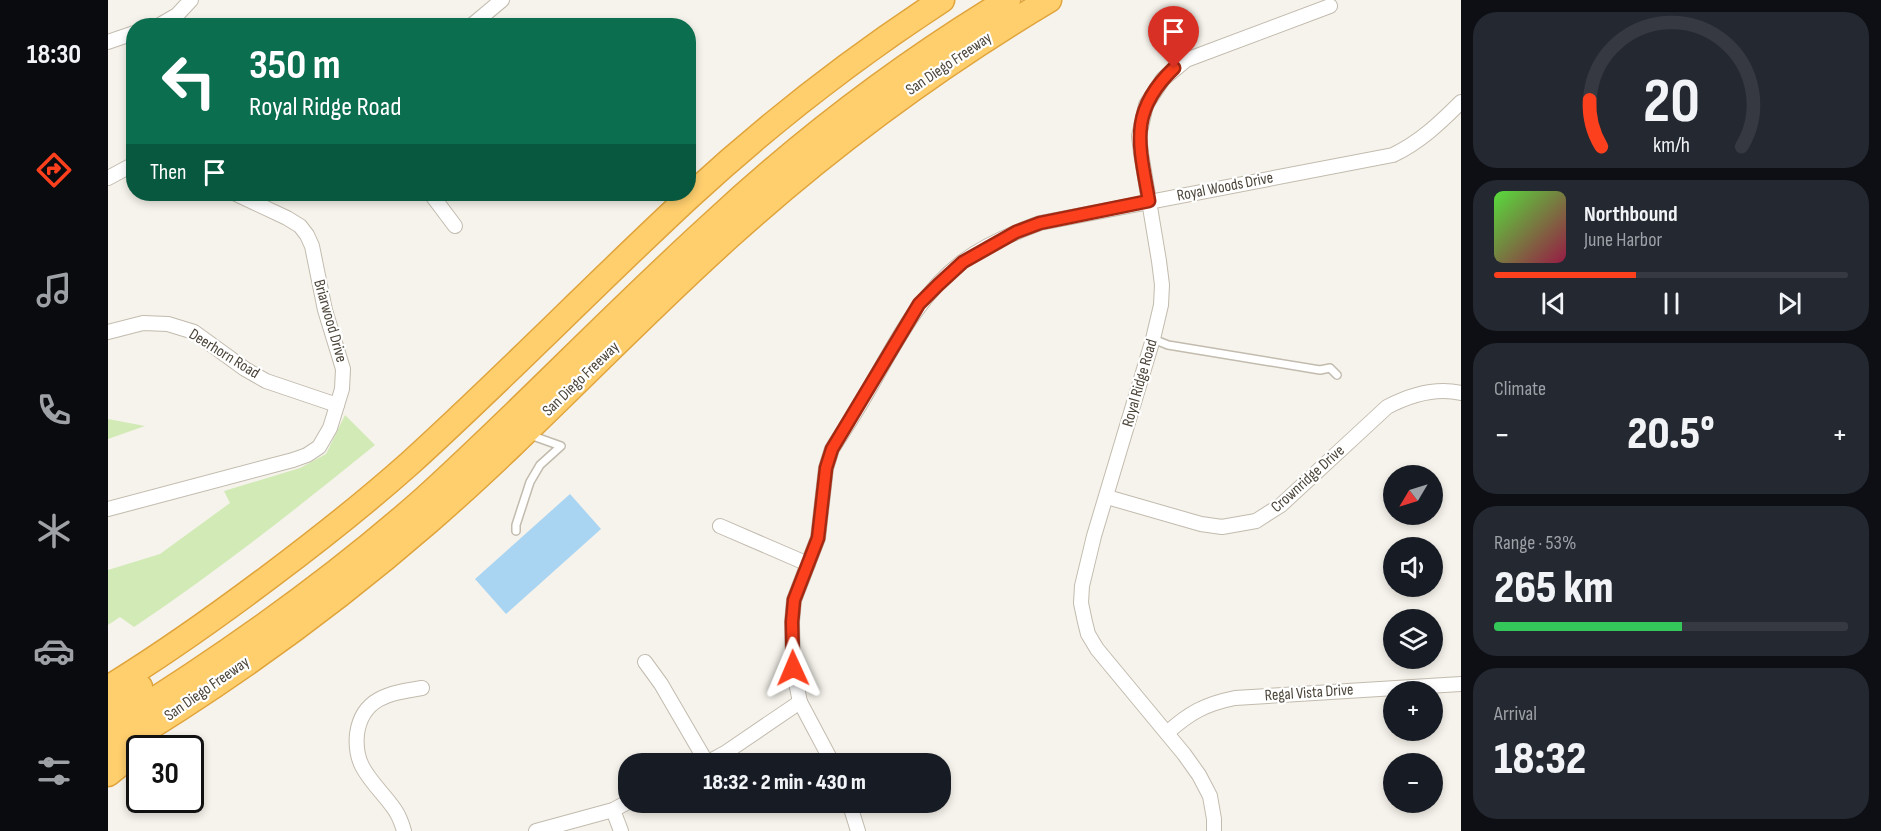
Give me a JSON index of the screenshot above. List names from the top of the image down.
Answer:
{
  "streets": {
    "highway": ["San Diego Freeway"],
    "street": [
      "Royal Woods Drive",
      "Briarwood Drive",
      "Deerhorn Road",
      "Royal Ridge Road",
      "Crownridge Drive",
      "Regal Vista Drive"
    ]
  },
  "crossings": [
    ["Royal Woods Drive", "Royal Ridge Road"],
    ["Briarwood Drive", "Deerhorn Road"],
    ["Royal Ridge Road", "Crownridge Drive"],
    ["Royal Ridge Road", "Regal Vista Drive"]
  ],
  "north": "bottom left",
  "page": {
    "tabs": "18:30",
    "turn": ["350 m", "Royal Ridge Road"],
    "then": "Then",
    "song": ["Northbound", "June Harbor"],
    "tile": [
      "Climate",
      ["Range · 53%", "265 km"],
      ["Arrival", "18:32"]
    ],
    "heat": ["−", "20.5°", "+"],
    "map_buttons": ["+", "−"],
    "limit": "30",
    "trip": "18:32 · 2 min · 430 m",
    "gauge": ["20", "km/h"]
  }
}
